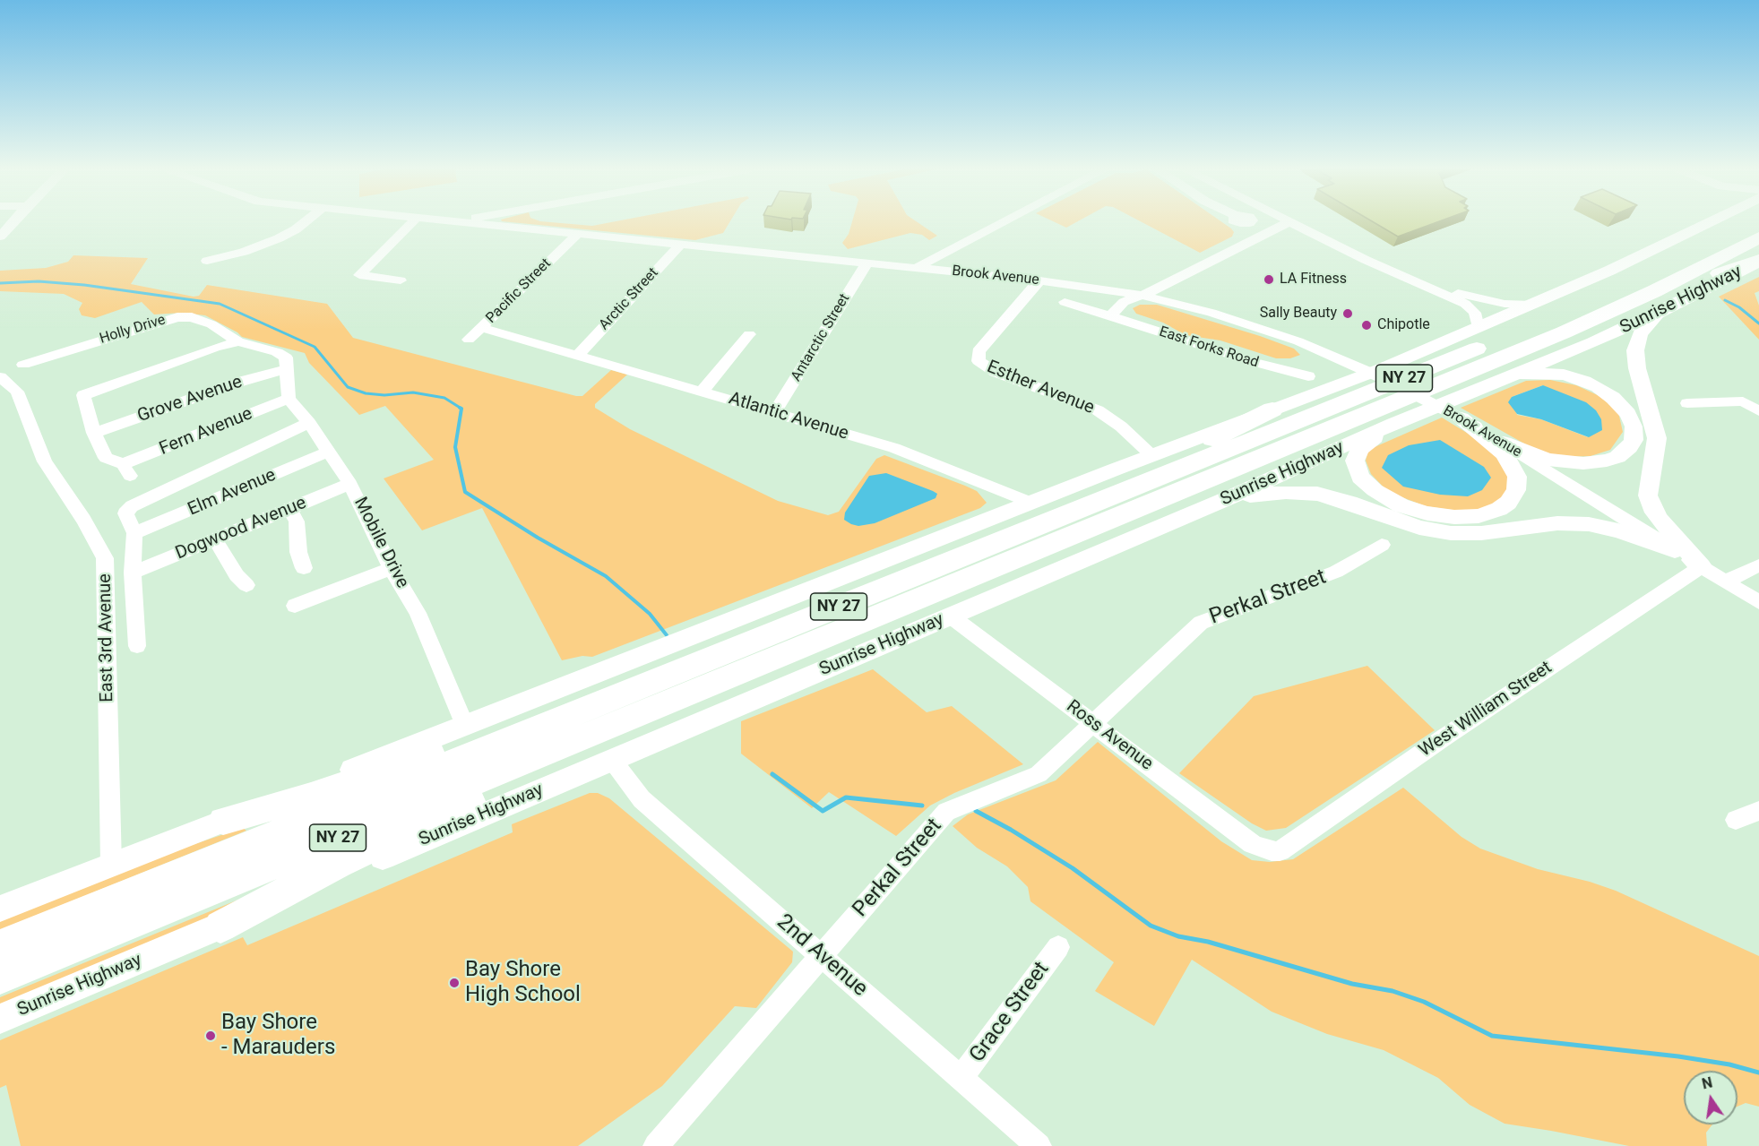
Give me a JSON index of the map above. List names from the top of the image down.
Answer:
{
  "streets": {
    "highway": ["Sunrise Highway", "NY 27"],
    "street": [
      "Brook Avenue",
      "Pacific Street",
      "Arctic Street",
      "Holly Drive",
      "Antarctic Street",
      "East Forks Road",
      "Esther Avenue",
      "Grove Avenue",
      "Atlantic Avenue",
      "Fern Avenue",
      "Elm Avenue",
      "Dogwood Avenue",
      "Mobile Drive",
      "Perkal Street",
      "East 3rd Avenue",
      "West William Street",
      "Ross Avenue",
      "2nd Avenue",
      "Grace Street"
    ]
  },
  "crossings": [
    ["Brook Avenue", "Pacific Street"],
    ["Brook Avenue", "Arctic Street"],
    ["Brook Avenue", "Antarctic Street"],
    ["Brook Avenue", "Esther Avenue"],
    ["Brook Avenue", "West William Street"],
    ["Pacific Street", "Atlantic Avenue"],
    ["Arctic Street", "Atlantic Avenue"],
    ["Sunrise Highway", "Esther Avenue"],
    ["Sunrise Highway", "Atlantic Avenue"],
    ["Sunrise Highway", "Mobile Drive"],
    ["Sunrise Highway", "East 3rd Avenue"],
    ["Sunrise Highway", "Ross Avenue"],
    ["Sunrise Highway", "2nd Avenue"],
    ["Holly Drive", "Grove Avenue"],
    ["Antarctic Street", "Atlantic Avenue"],
    ["Grove Avenue", "Fern Avenue"],
    ["Fern Avenue", "Mobile Drive"],
    ["Elm Avenue", "Mobile Drive"],
    ["Dogwood Avenue", "Mobile Drive"],
    ["Perkal Street", "Ross Avenue"],
    ["Perkal Street", "2nd Avenue"],
    ["West William Street", "Ross Avenue"],
    ["2nd Avenue", "Grace Street"]
  ],
  "places": [
    "LA Fitness",
    "Sally Beauty",
    "Chipotle",
    "Bay Shore High School",
    "Bay Shore - Marauders"
  ],
  "north": "top"
}
